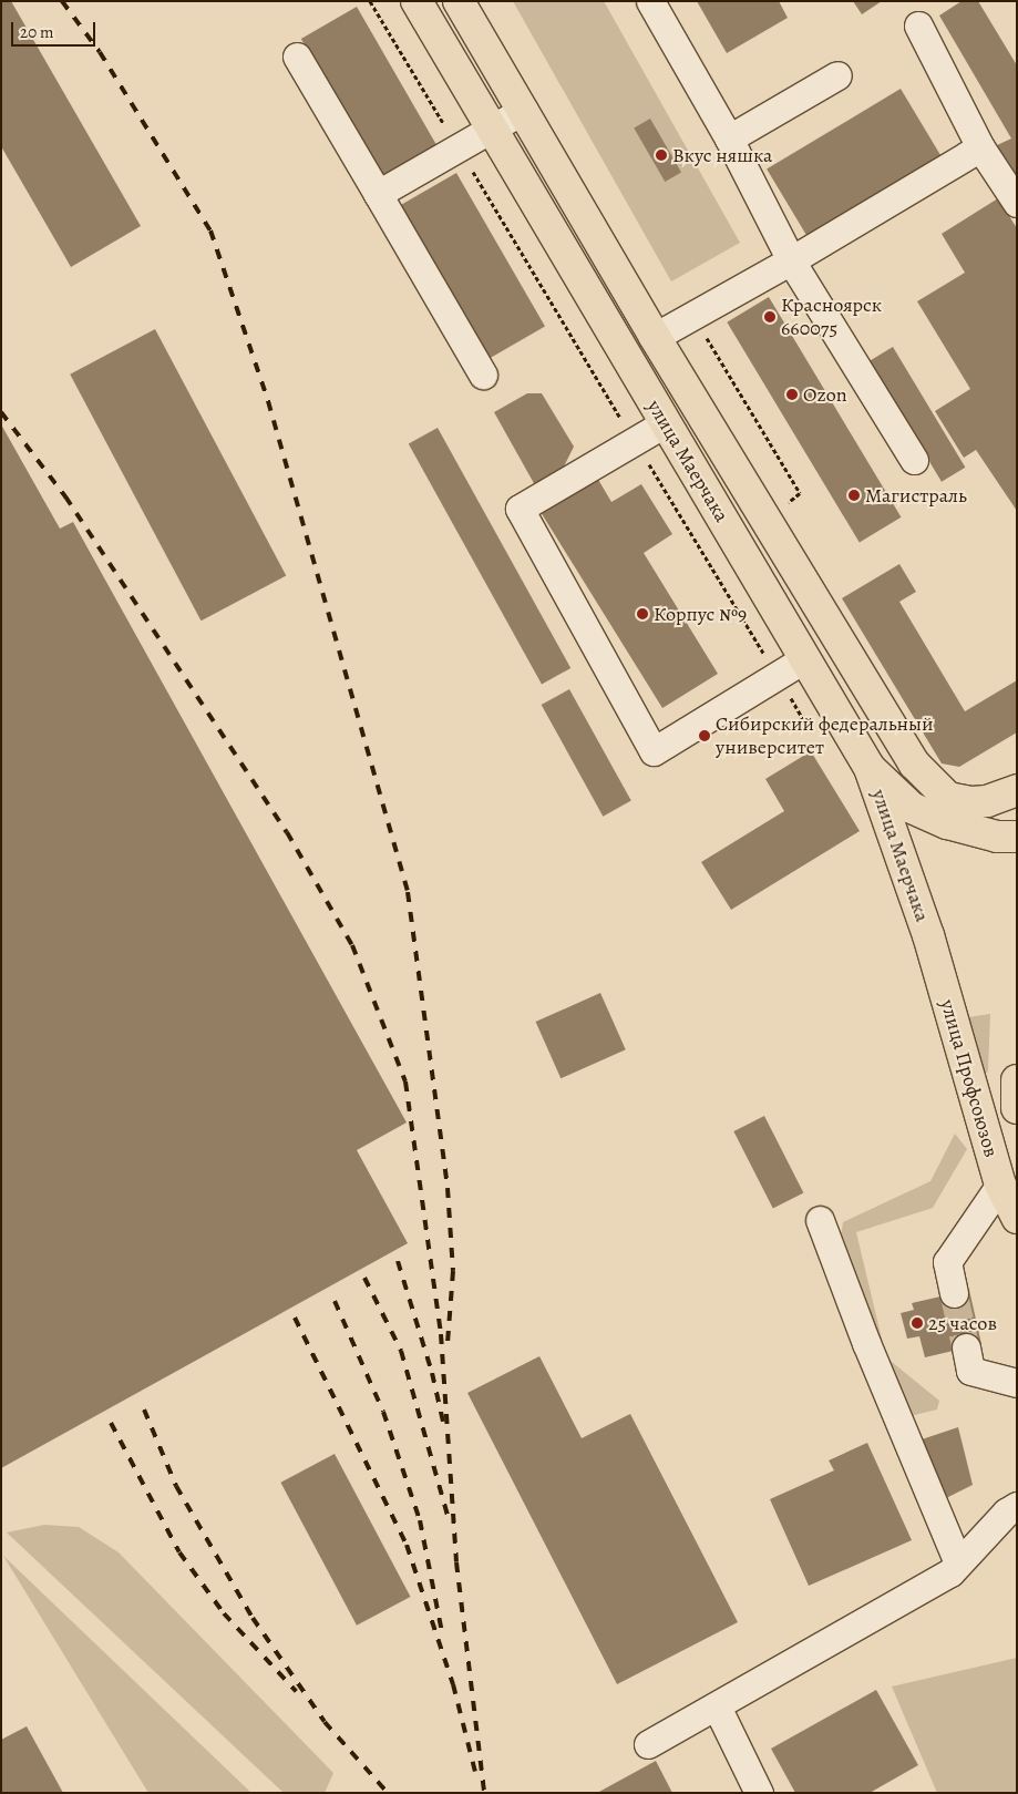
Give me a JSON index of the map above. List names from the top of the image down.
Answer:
{
  "streets": {
    "main road": ["улица Маерчака", "улица Профсоюзов"]
  },
  "crossings": [
    ["улица Маерчака", "улица Профсоюзов"]
  ],
  "places": [
    "Вкус няшка",
    "Красноярск 660075",
    "Ozon",
    "Магистраль",
    "Корпус №9",
    "Сибирский федеральный университет",
    "25 часов"
  ],
  "scale_bar": "20 m"
}
